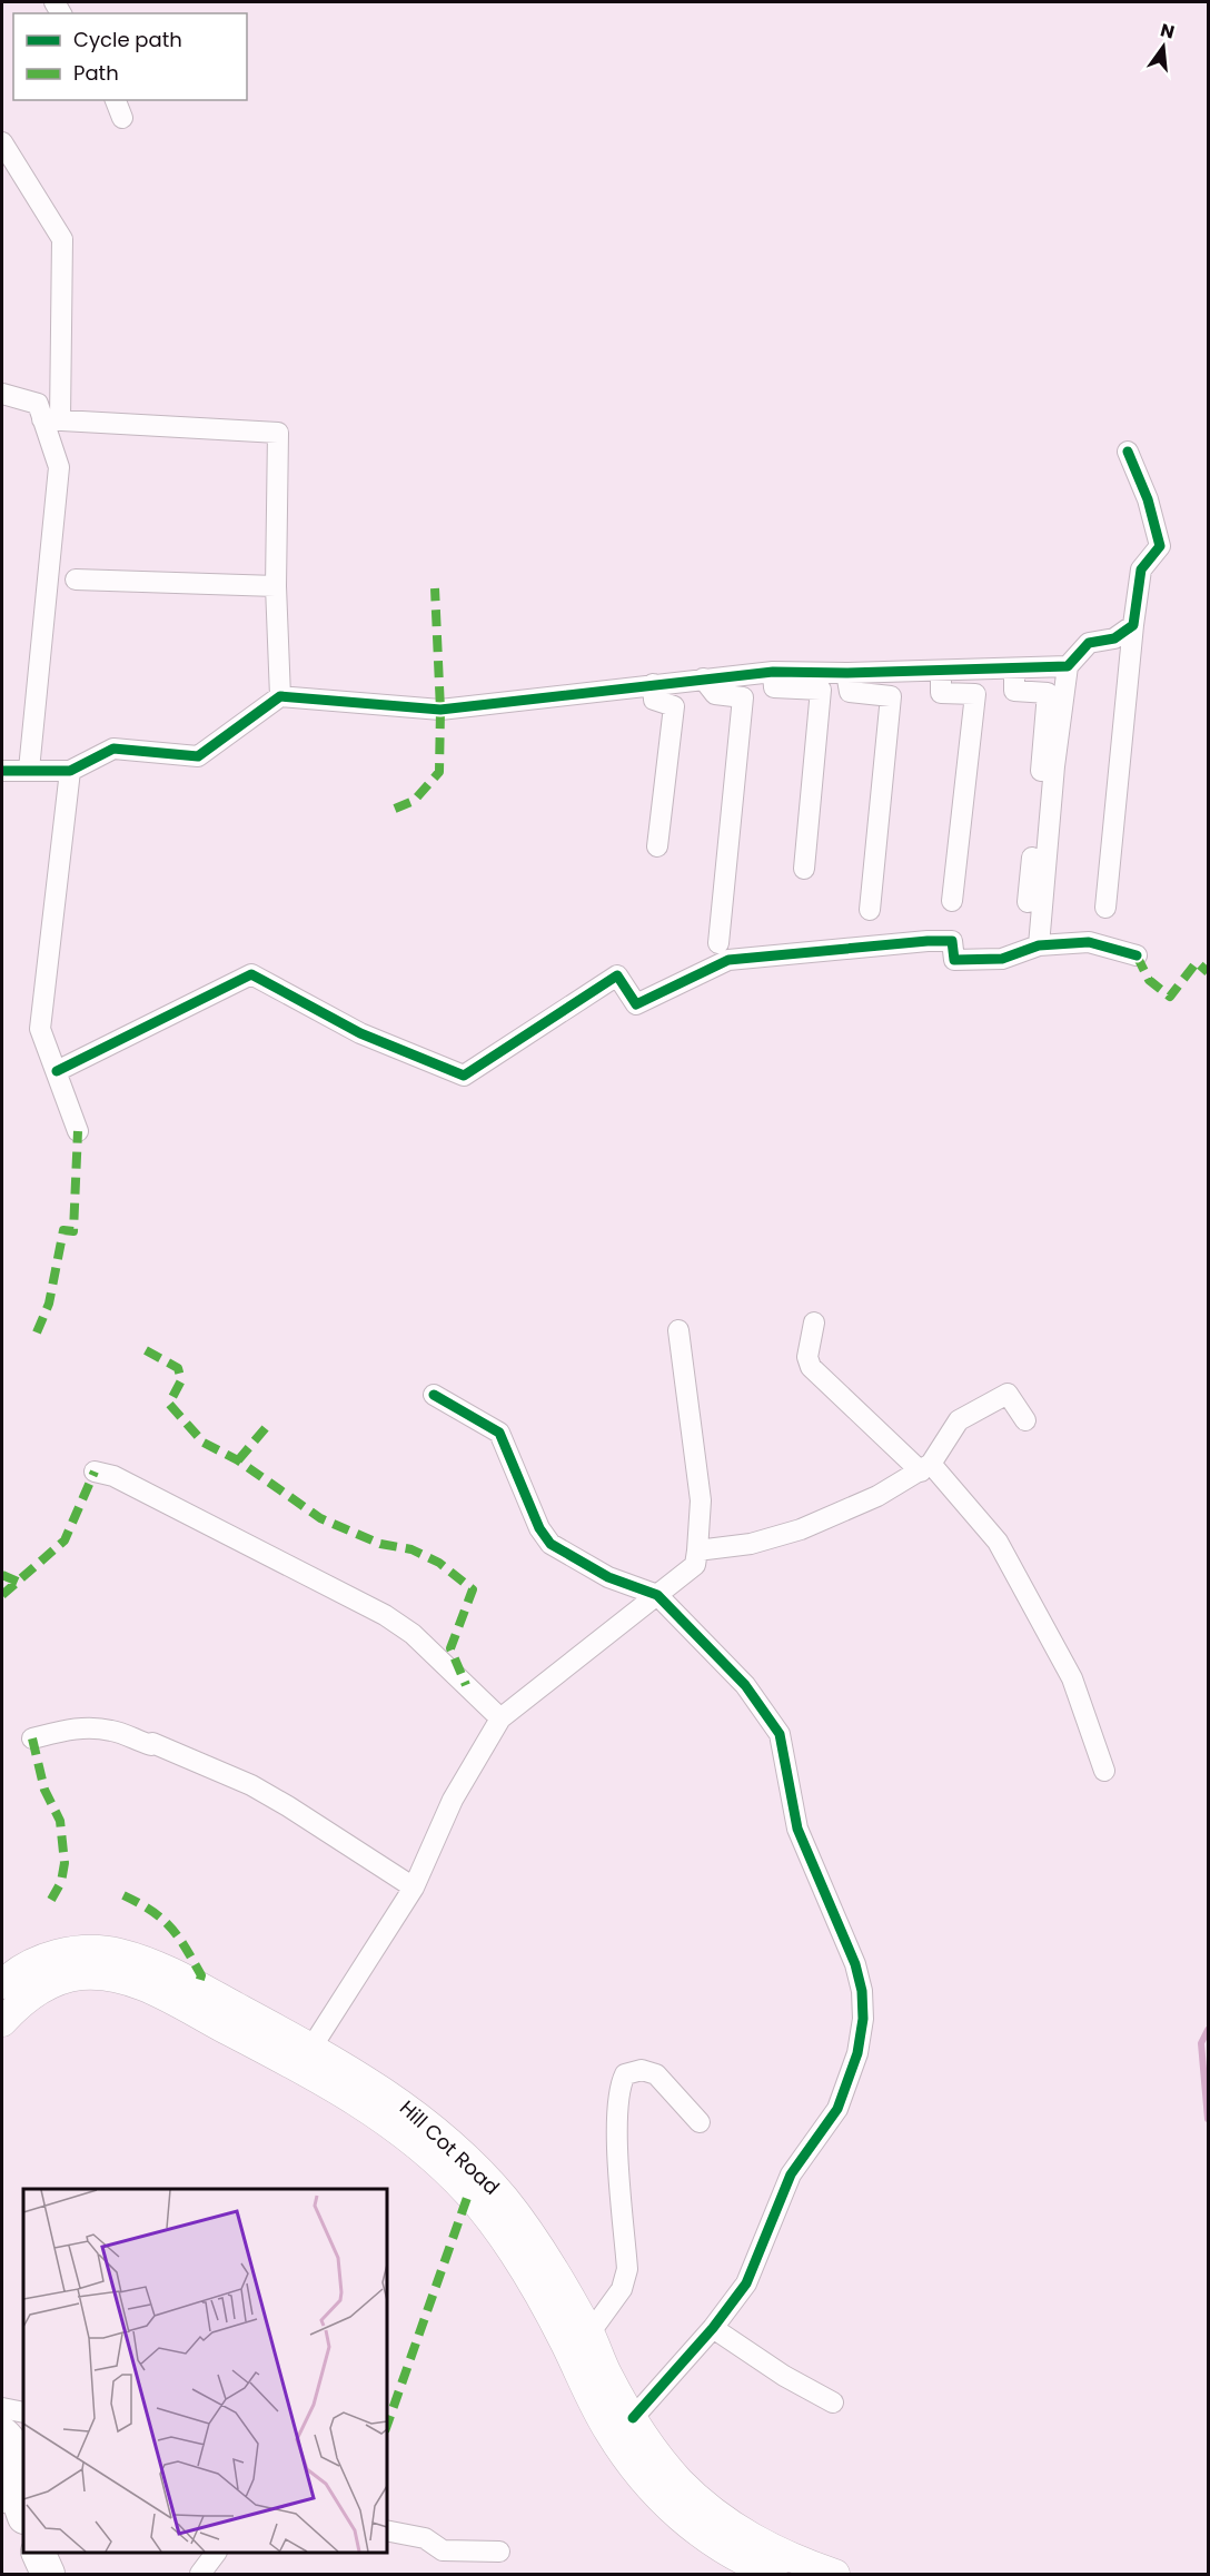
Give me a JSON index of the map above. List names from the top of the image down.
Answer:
{
  "streets": {
    "main road": ["Hill Cot Road"]
  },
  "legend": ["Cycle path", "Path"],
  "north": "top"
}
